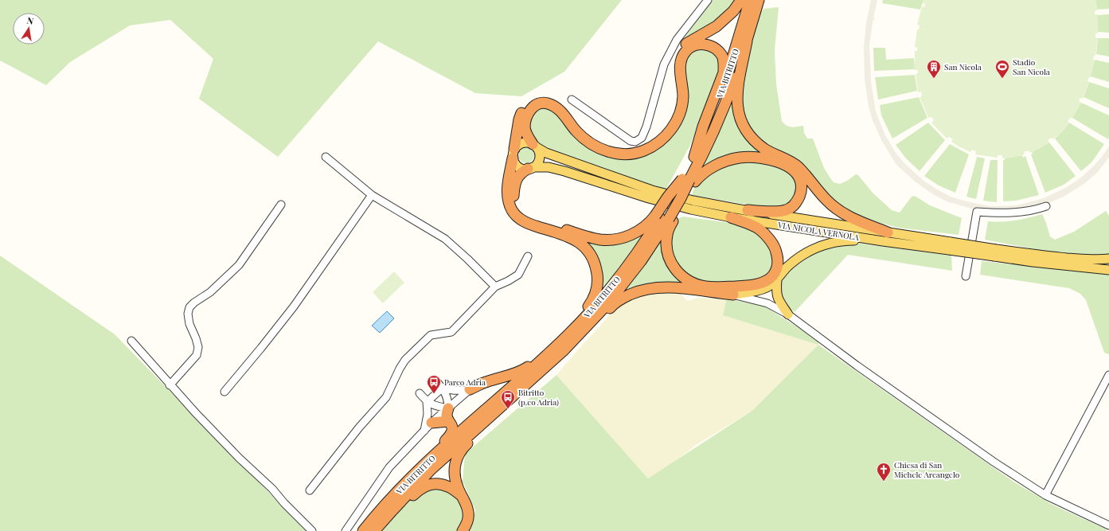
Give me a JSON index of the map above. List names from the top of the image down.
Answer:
{
  "streets": {
    "highway": ["VIA BITRITTO"],
    "main road": ["VIA NICOLA VERNOLA"]
  },
  "places": {
    "building": ["San Nicola"],
    "sports": ["Stadio San Nicola"],
    "bus stop": ["Parco Adria", "Bitritto (p.co Adria)"],
    "church": ["Chiesa di San Michele Arcangelo"]
  },
  "north": "top"
}
